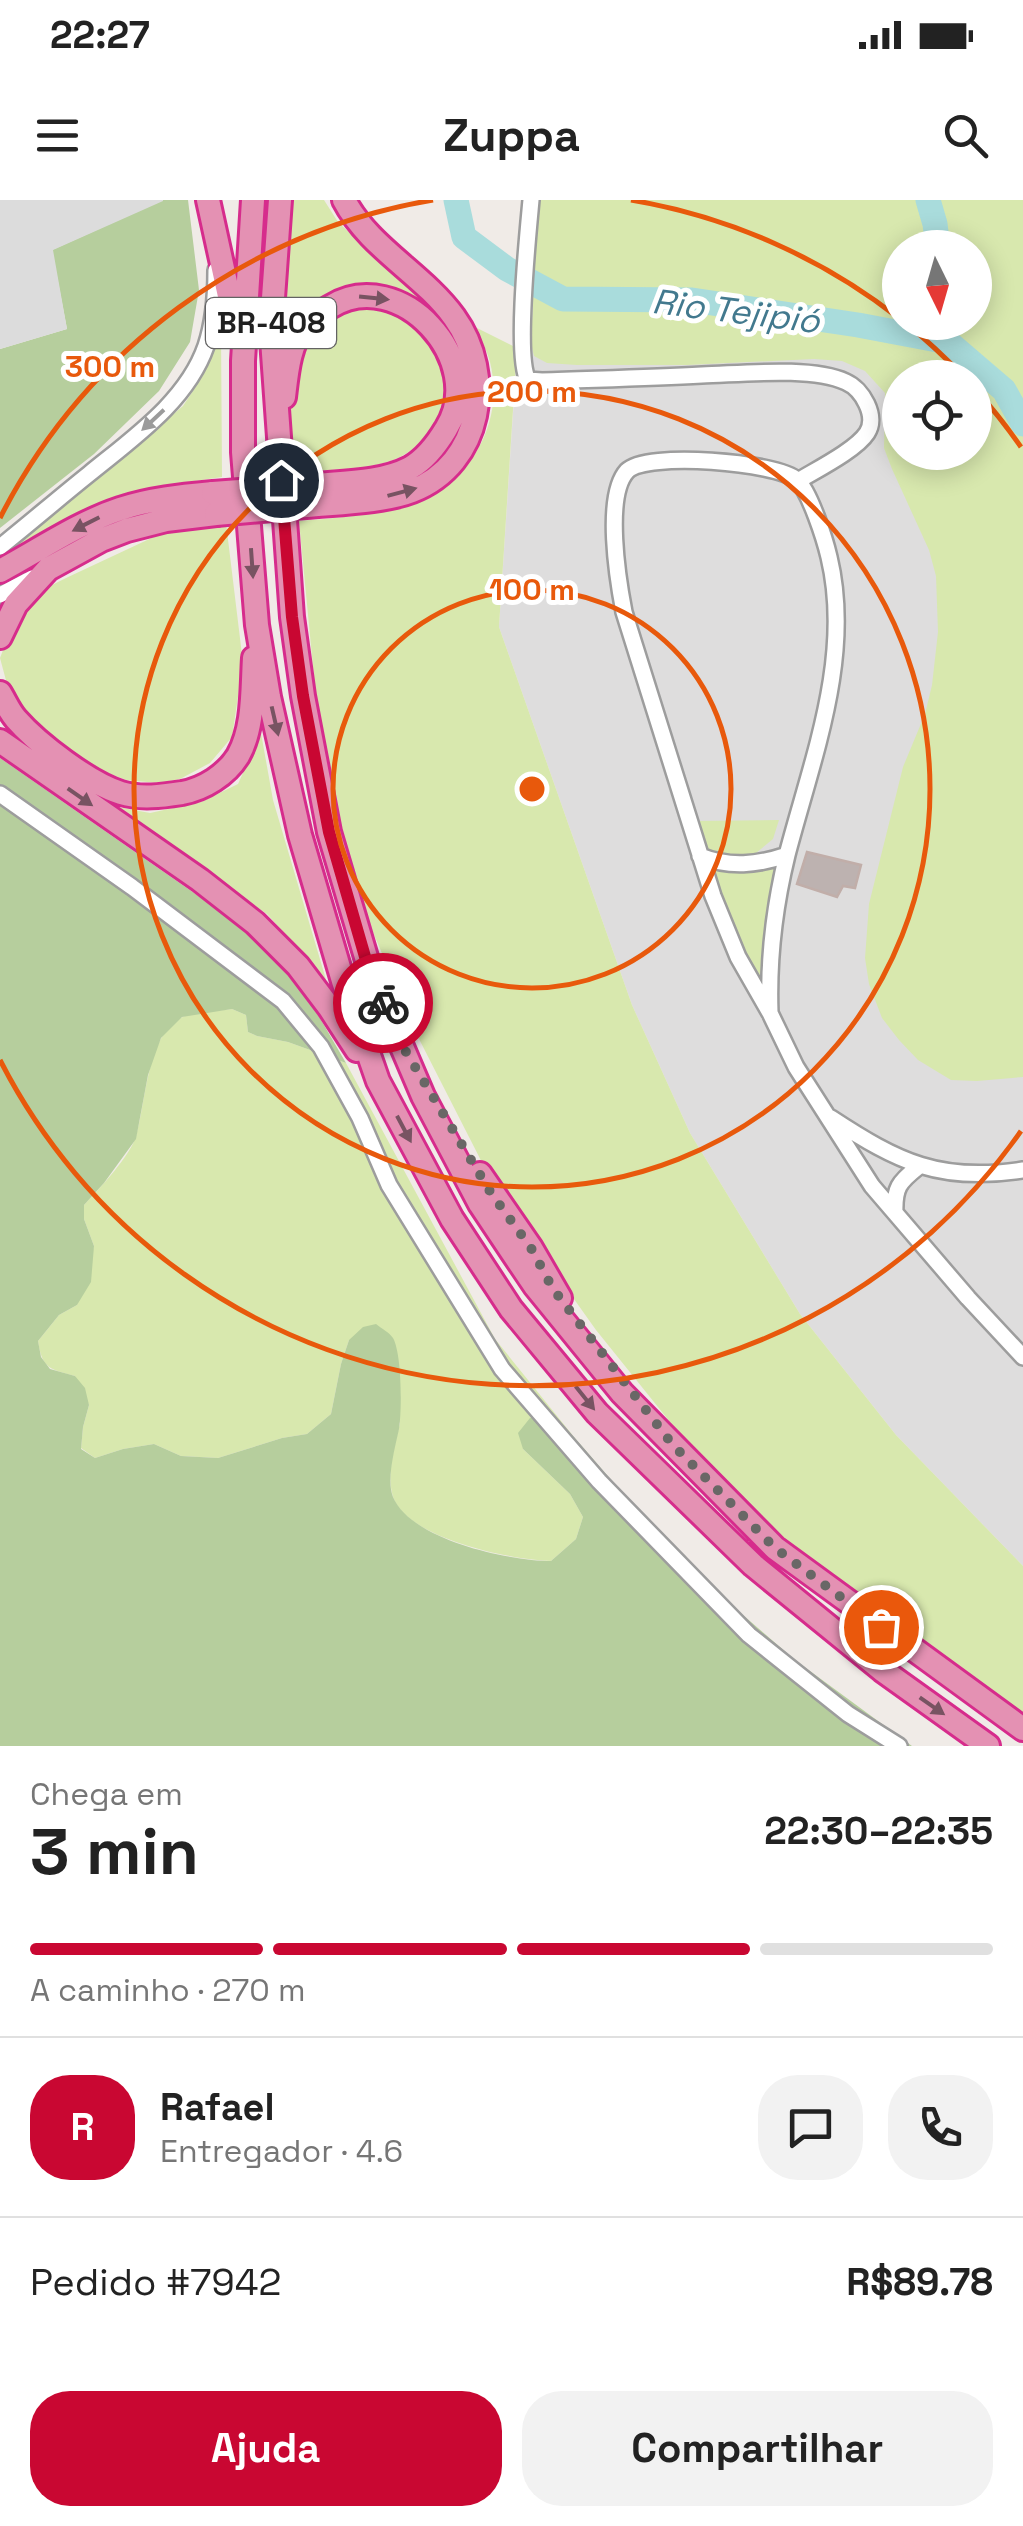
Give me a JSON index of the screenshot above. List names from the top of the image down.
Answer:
{
  "streets": {
    "highway": ["BR-408"]
  },
  "water": ["Rio Tejipió"],
  "north": "bottom",
  "page": {
    "status": "22:27",
    "header": "Zuppa",
    "heading": ["3 min", "Chega em", "22:30–22:35"],
    "panel": [
      "Rafael",
      "Entregador · 4.6",
      "Pedido #7942",
      "R$89.78"
    ],
    "bar": "A caminho · 270 m",
    "round": "R",
    "buttons": ["Ajuda", "Compartilhar"]
  },
  "rings": ["300 m", "200 m", "100 m"]
}
